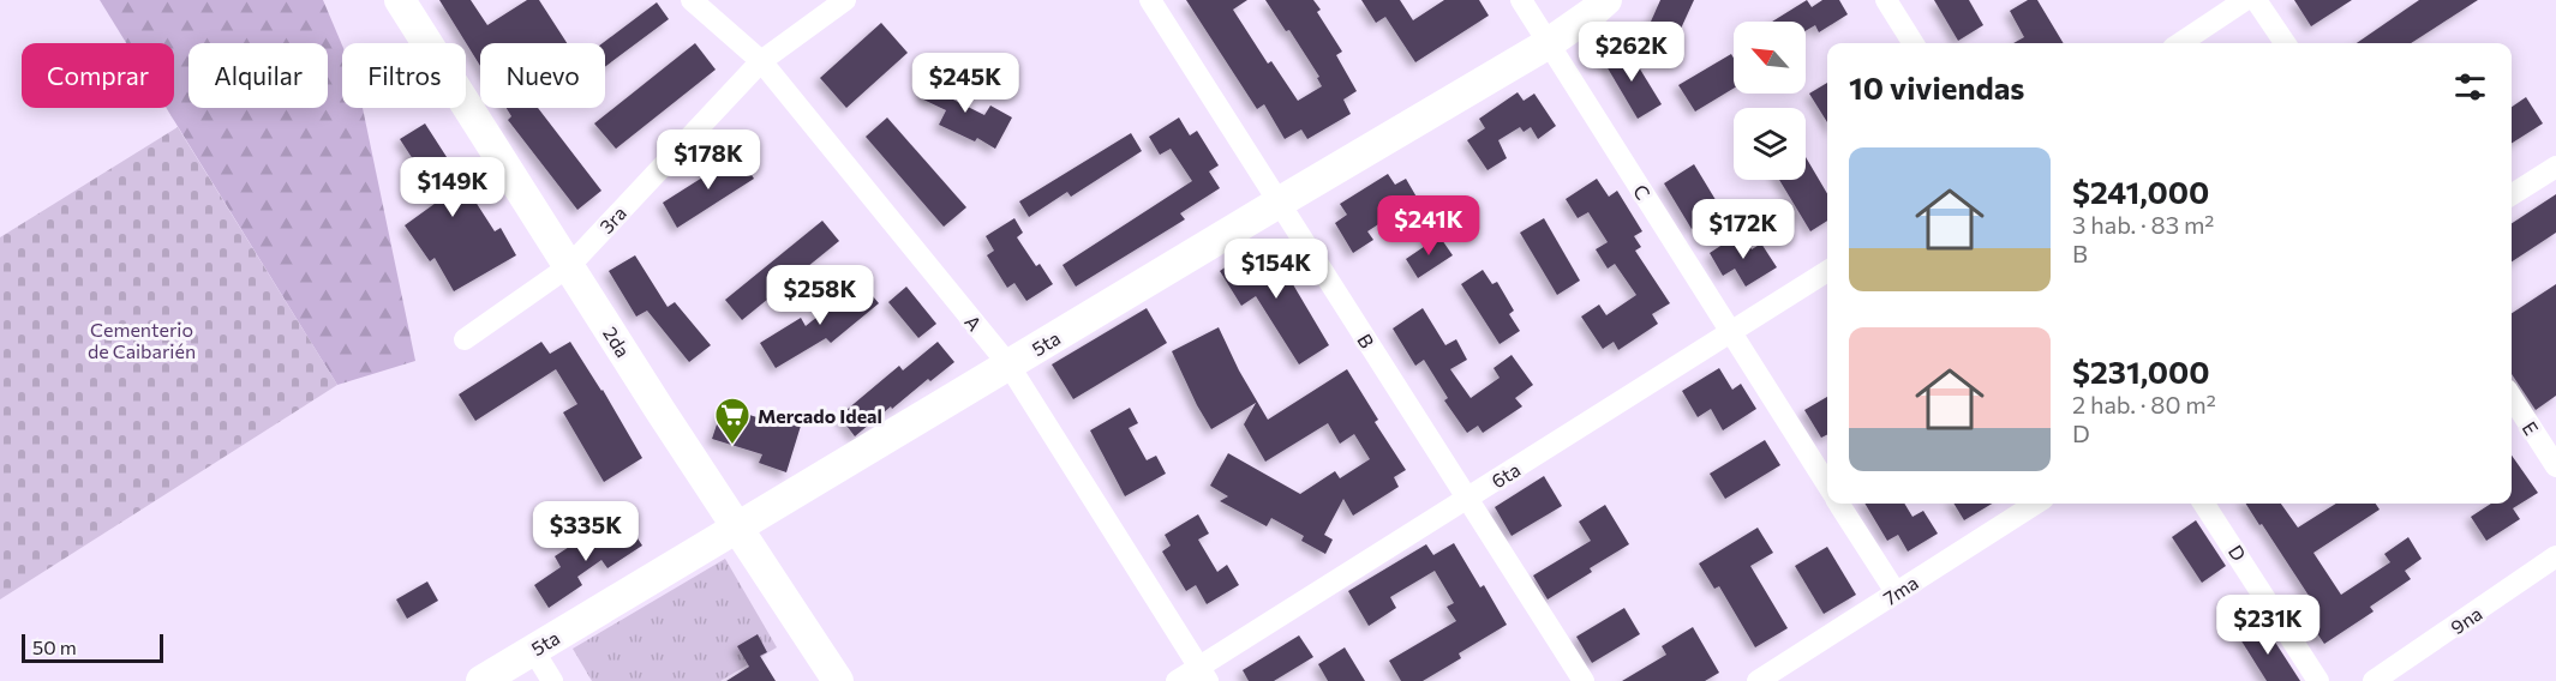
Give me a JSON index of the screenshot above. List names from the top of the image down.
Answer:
{
  "streets": {
    "street": [
      "C",
      "3ra",
      "A",
      "B",
      "2da",
      "5ta",
      "E",
      "6ta",
      "D",
      "7ma",
      "9na"
    ]
  },
  "crossings": [
    ["C", "5ta"],
    ["C", "6ta"],
    ["C", "7ma"],
    ["3ra", "A"],
    ["3ra", "2da"],
    ["A", "5ta"],
    ["A", "6ta"],
    ["B", "5ta"],
    ["B", "6ta"],
    ["2da", "5ta"]
  ],
  "parks": ["Cementerio de Caibarién"],
  "places": {
    "supermarket": ["Mercado Ideal"]
  },
  "scale_bar": "50 m",
  "north": "top left",
  "page": {
    "price": [
      "$262K",
      "$245K",
      "$178K",
      "$149K",
      "$241K",
      "$172K",
      "$154K",
      "$258K",
      "$335K",
      "$231K"
    ],
    "chip": [
      "Comprar",
      "Alquilar",
      "Filtros",
      "Nuevo"
    ],
    "heading": "10 viviendas",
    "list": [
      {
        "name": "$241,000",
        "note": "3 hab. · 83 m² · B"
      },
      {
        "name": "$231,000",
        "note": "2 hab. · 80 m² · D"
      }
    ],
    "scale": "50 m"
  }
}
